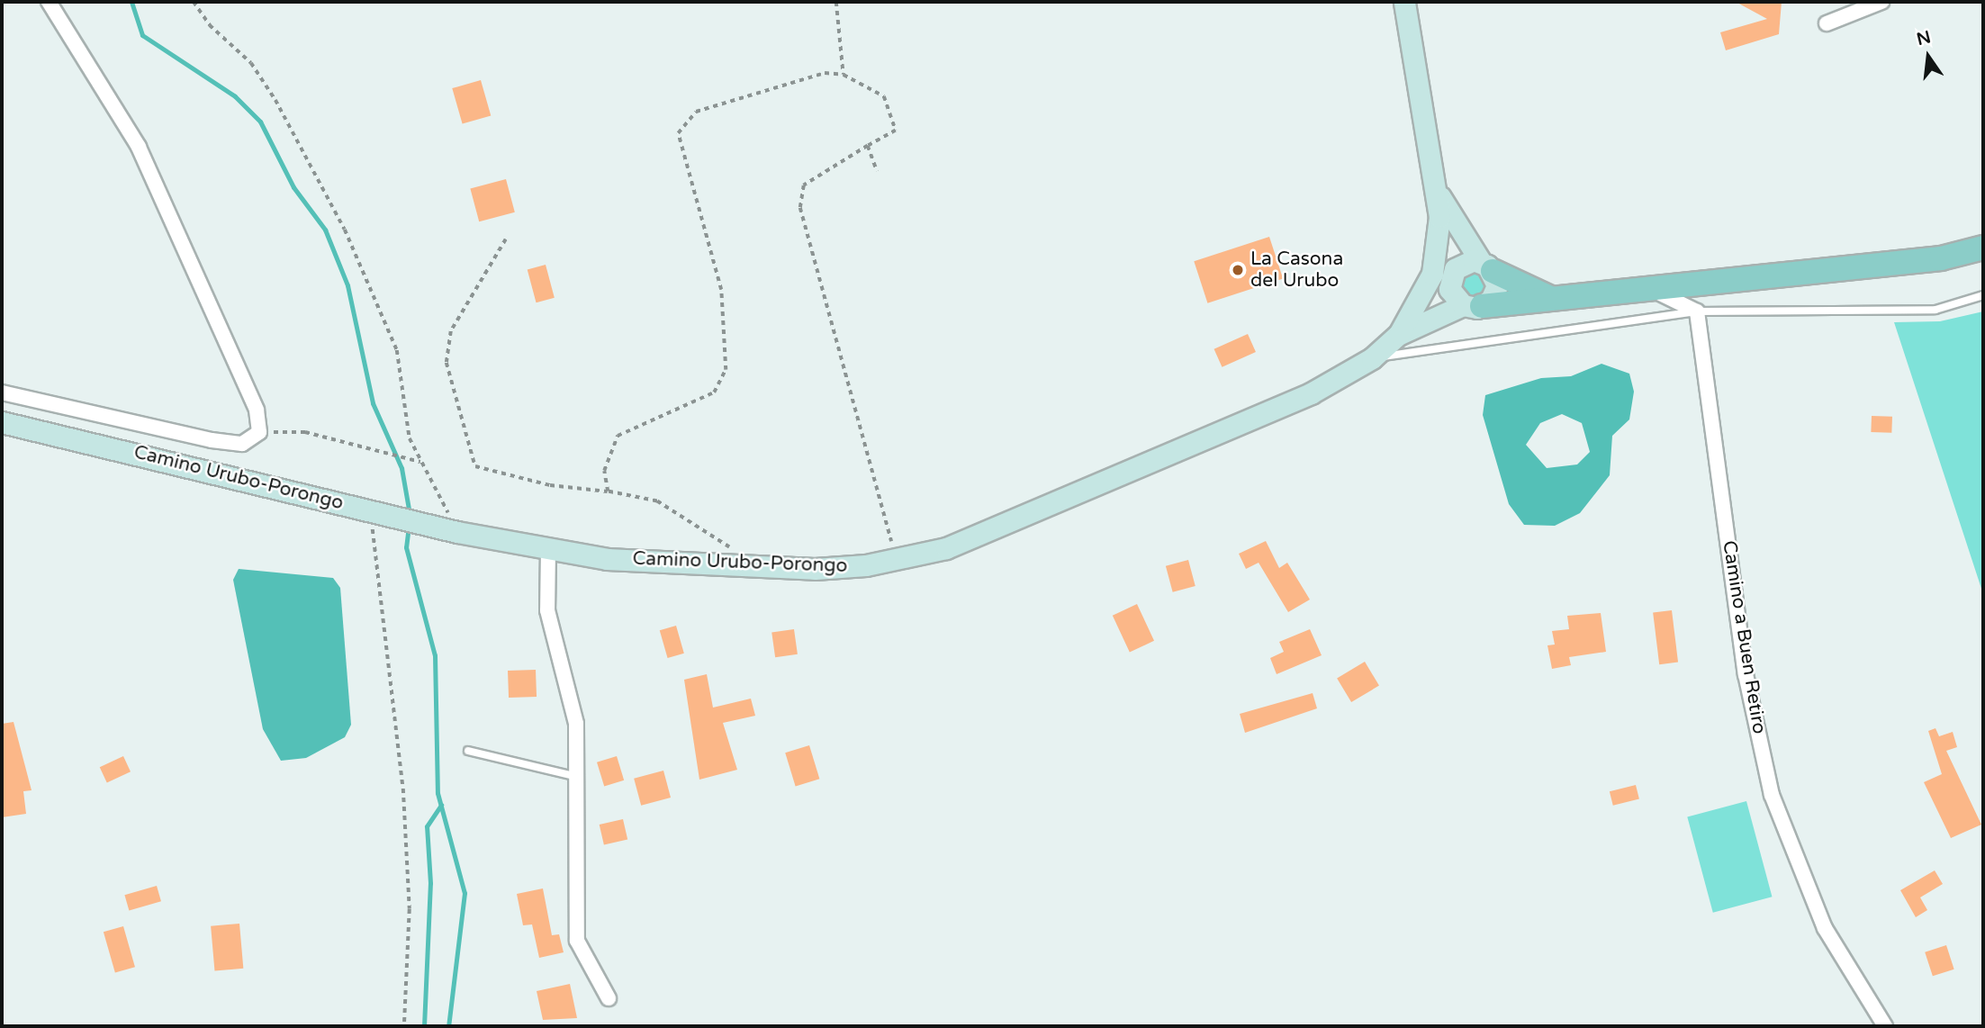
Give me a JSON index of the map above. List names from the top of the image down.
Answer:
{
  "streets": {
    "main road": ["Camino Urubo-Porongo"],
    "street": ["Camino a Buen Retiro"]
  },
  "places": ["La Casona del Urubo"],
  "north": "top"
}
